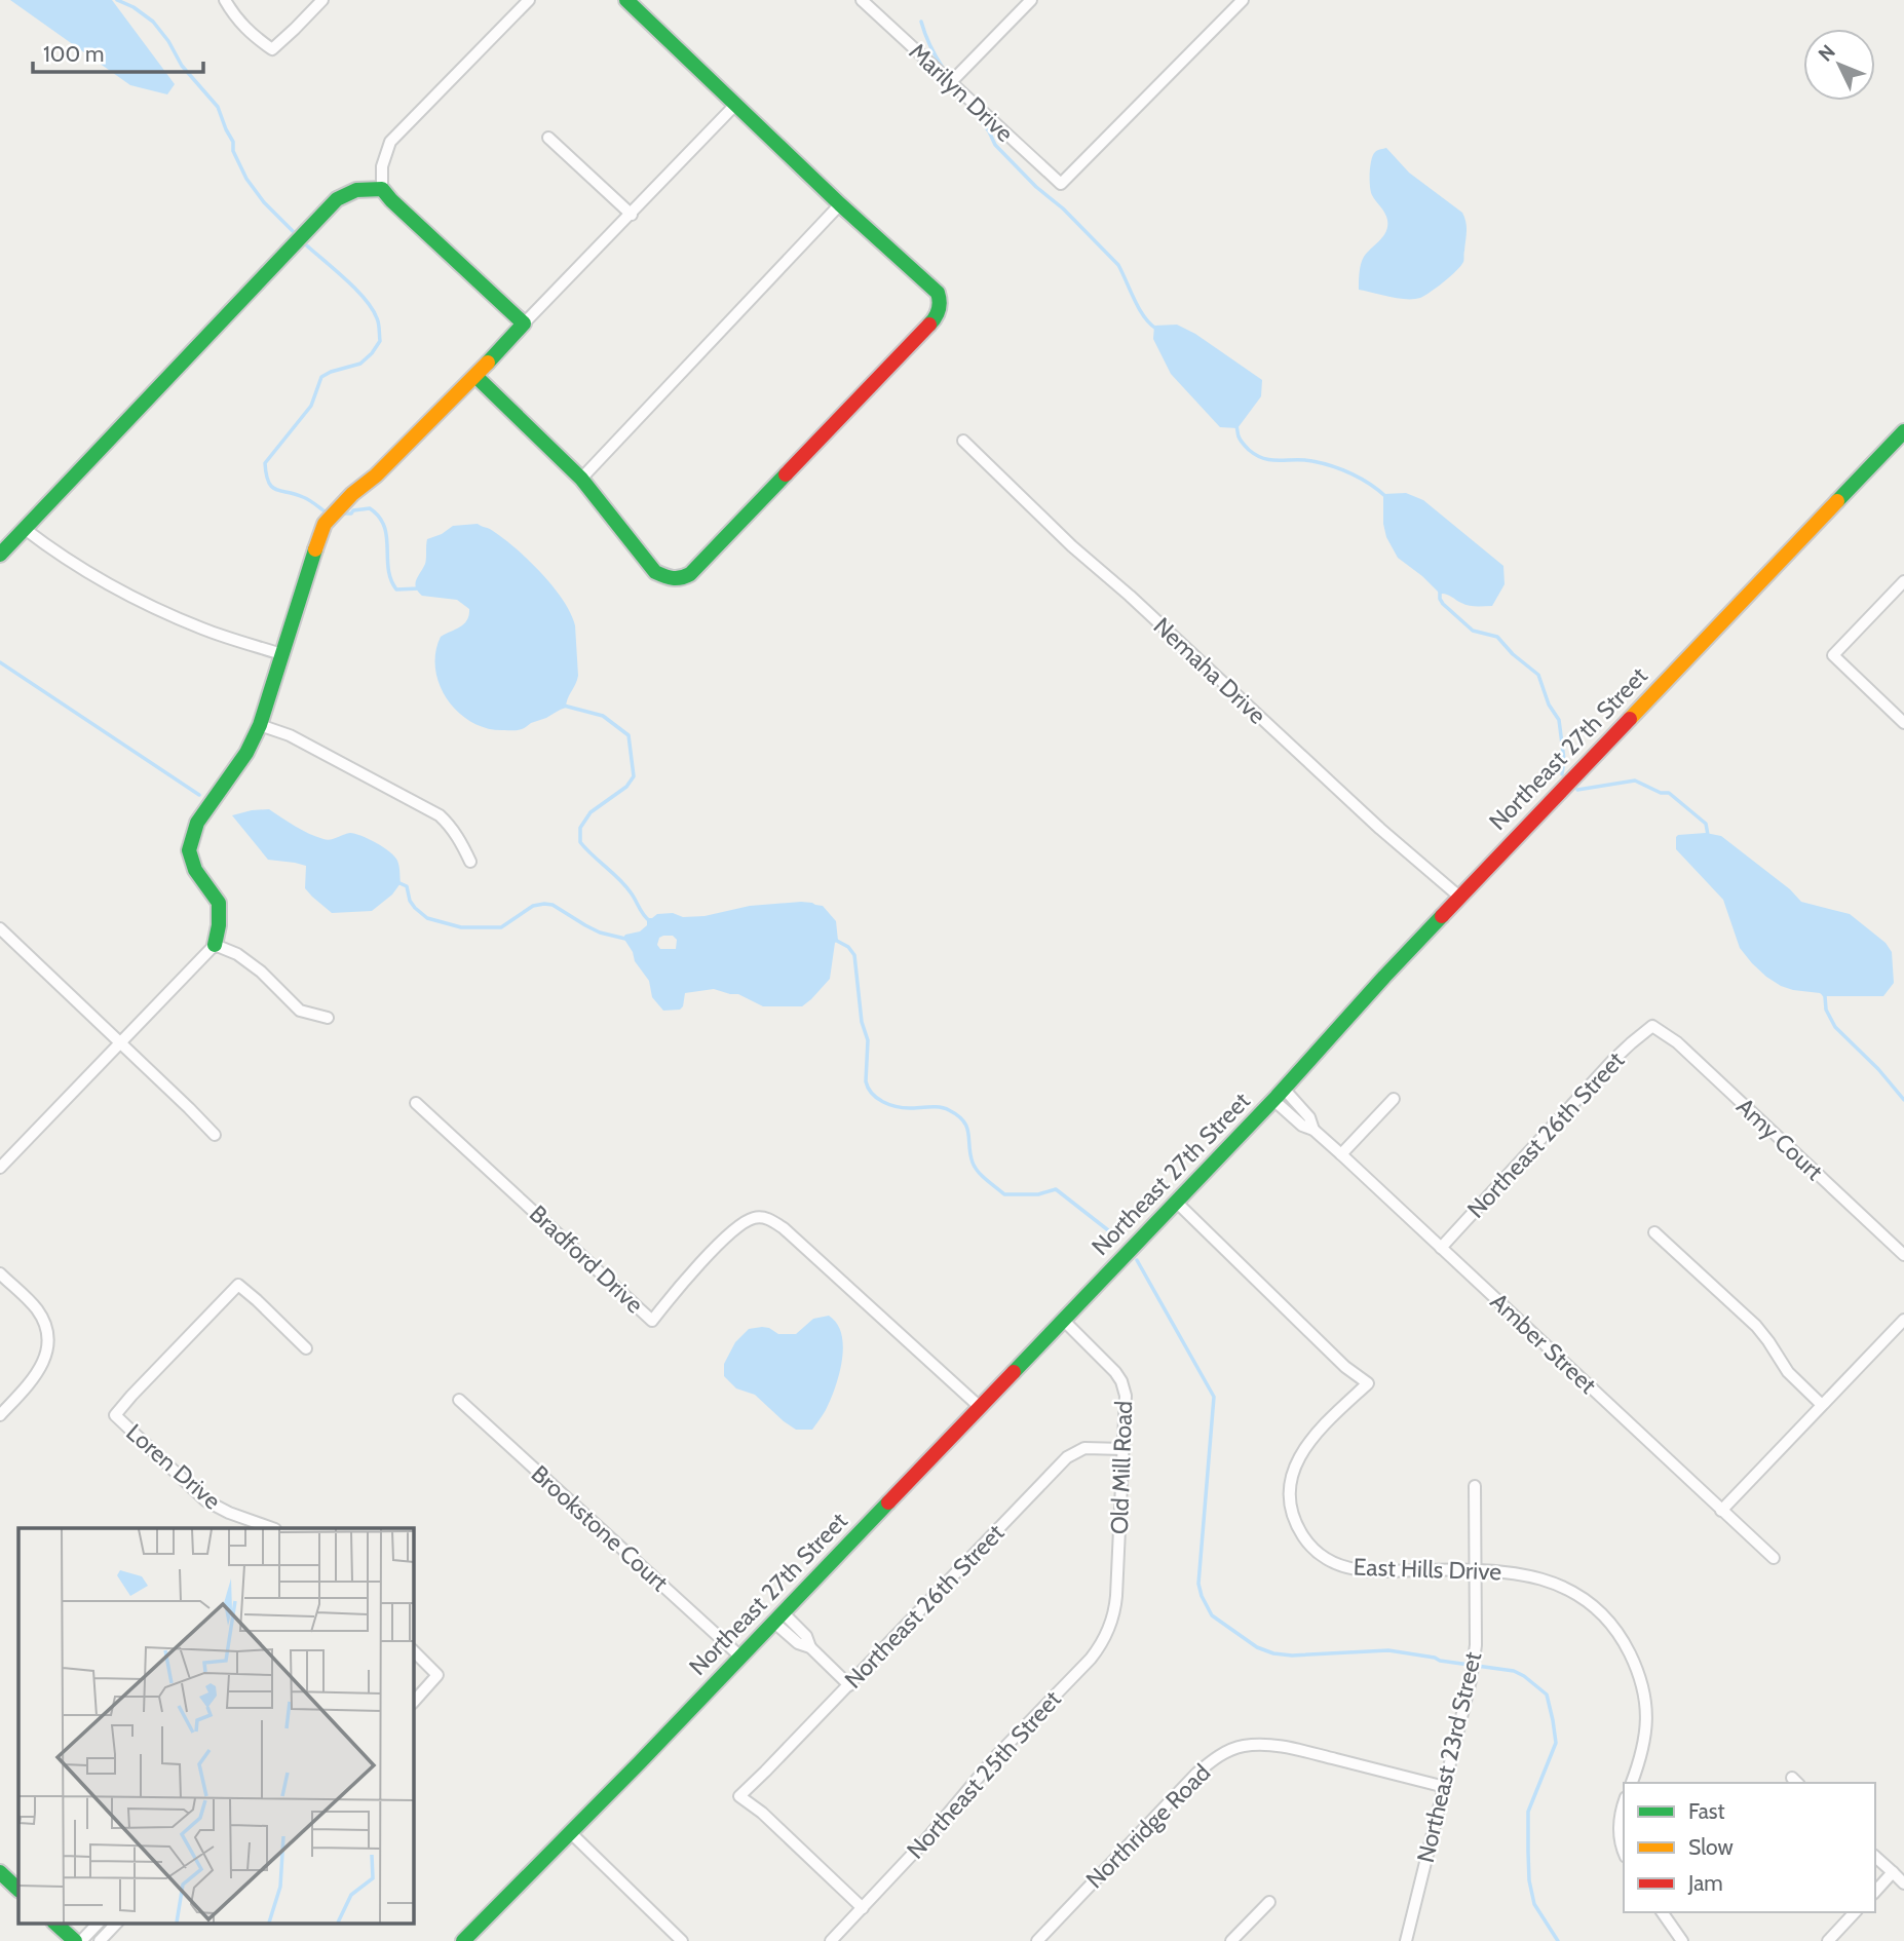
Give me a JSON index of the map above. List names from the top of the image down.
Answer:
{
  "streets": {
    "street": [
      "Marilyn Drive",
      "Nemaha Drive",
      "Northeast 27th Street",
      "Northeast 26th Street",
      "Amy Court",
      "Bradford Drive",
      "Amber Street",
      "Loren Drive",
      "Old Mill Road",
      "Brookstone Court",
      "East Hills Drive",
      "Northeast 23rd Street",
      "Northeast 25th Street",
      "Northridge Road"
    ]
  },
  "crossings": [
    ["Nemaha Drive", "Northeast 27th Street"],
    ["Northeast 27th Street", "Bradford Drive"],
    ["Northeast 27th Street", "Amber Street"],
    ["Northeast 27th Street", "Old Mill Road"],
    ["Northeast 27th Street", "Brookstone Court"],
    ["Northeast 27th Street", "East Hills Drive"],
    ["Northeast 26th Street", "Amy Court"],
    ["Northeast 26th Street", "Amber Street"],
    ["Northeast 26th Street", "Old Mill Road"],
    ["Northeast 26th Street", "Northeast 25th Street"],
    ["Old Mill Road", "Northeast 25th Street"],
    ["East Hills Drive", "Northeast 23rd Street"],
    ["Northeast 23rd Street", "Northridge Road"]
  ],
  "legend": ["Fast", "Slow", "Jam"],
  "scale_bar": "100 m",
  "north": "top left"
}
